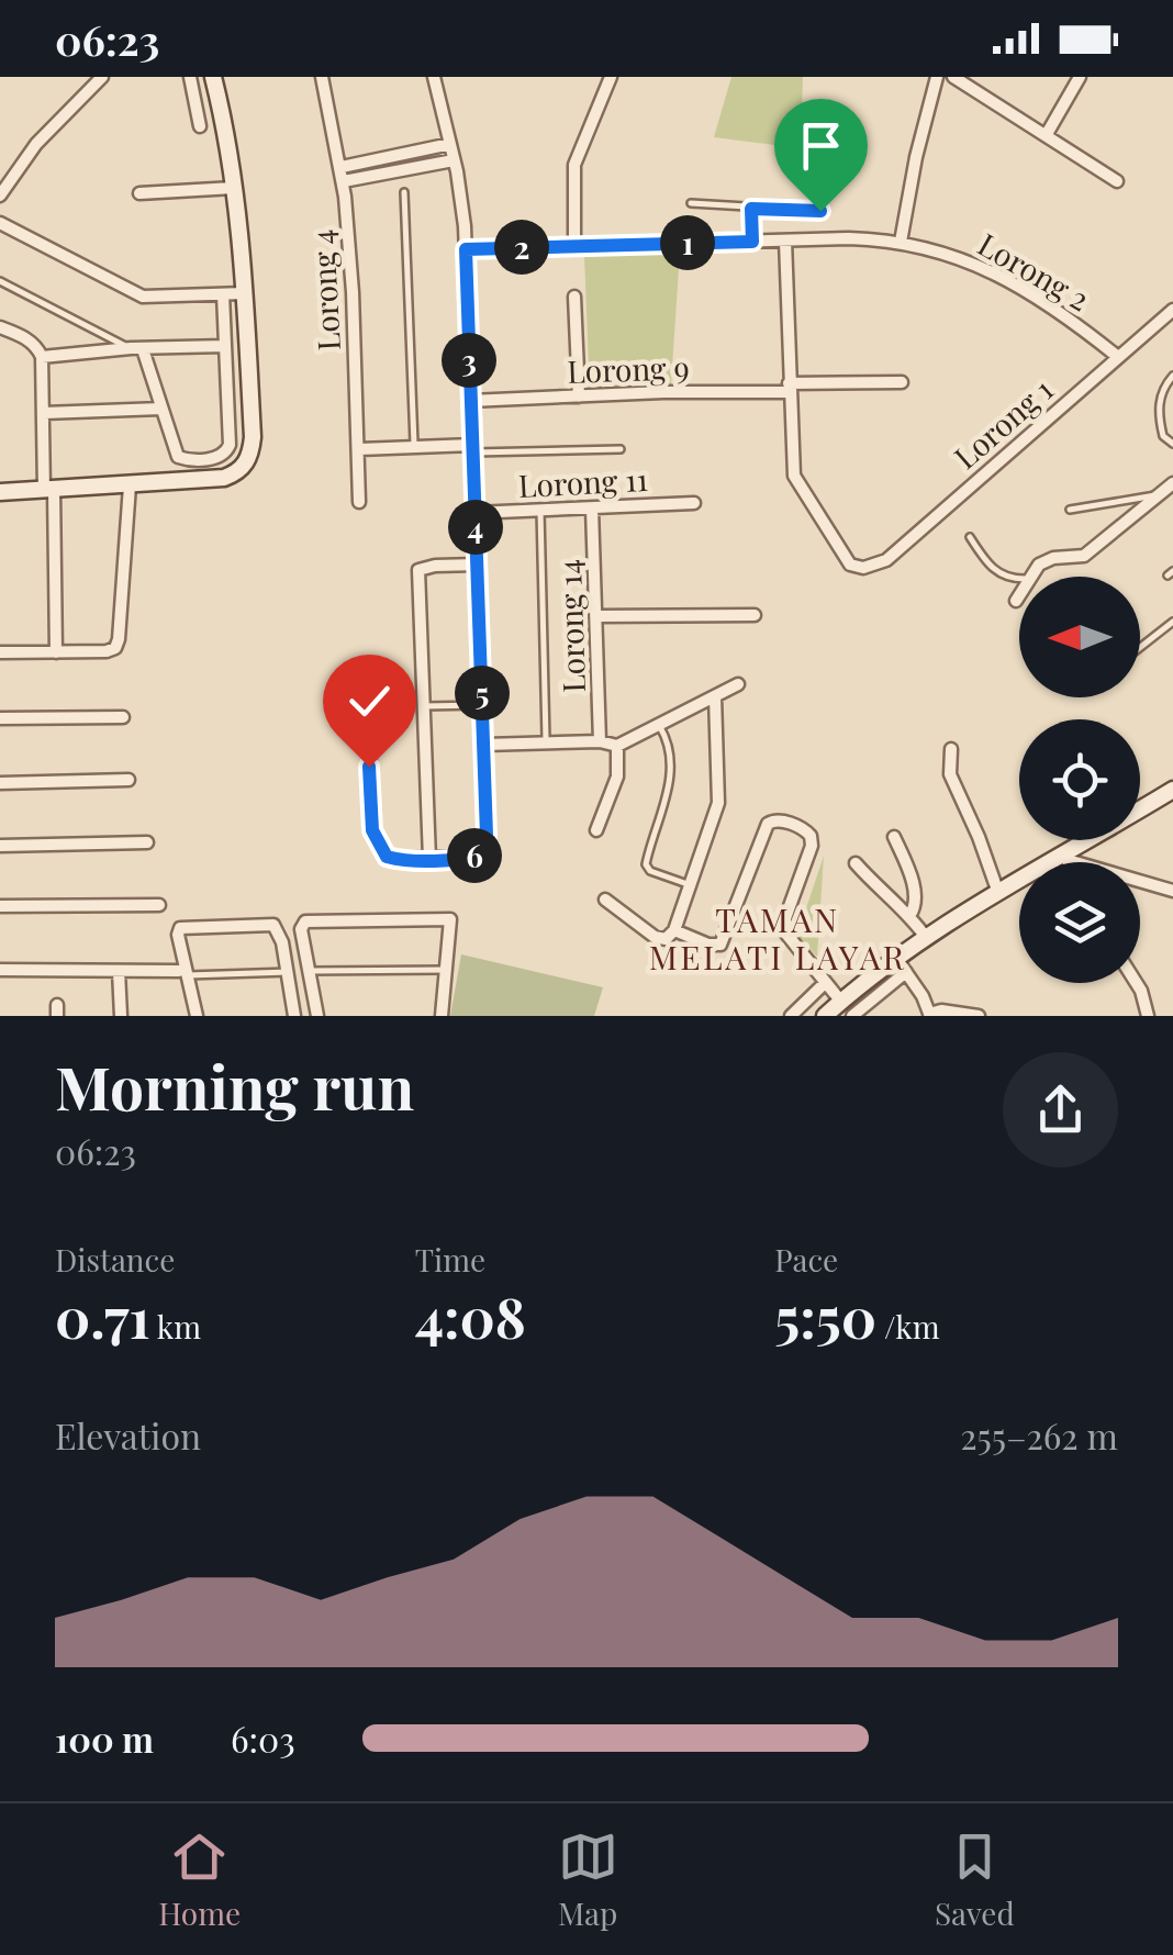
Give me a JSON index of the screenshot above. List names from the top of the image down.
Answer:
{
  "streets": {
    "street": [
      "Lorong 2",
      "Lorong 4",
      "Lorong 9",
      "Lorong 1",
      "Lorong 11",
      "Lorong 14"
    ]
  },
  "crossings": [
    ["Lorong 2", "Lorong 1"],
    ["Lorong 9", "Lorong 1"],
    ["Lorong 11", "Lorong 14"]
  ],
  "districts": ["TAMAN MELATI LAYAR"],
  "north": "left",
  "page": {
    "status": "06:23",
    "pins": [
      "1",
      "2",
      "3",
      "4",
      "5",
      "6"
    ],
    "heading": ["Morning run", "06:23"],
    "stats": [
      ["Distance", "0.71 km"],
      ["Time", "4:08"],
      ["Pace", "5:50 /km"]
    ],
    "chart": ["Elevation", "255–262 m"],
    "list": [
      {
        "name": "100 m",
        "note": "6:03"
      }
    ],
    "tabs": ["Home", "Map", "Saved"]
  }
}
